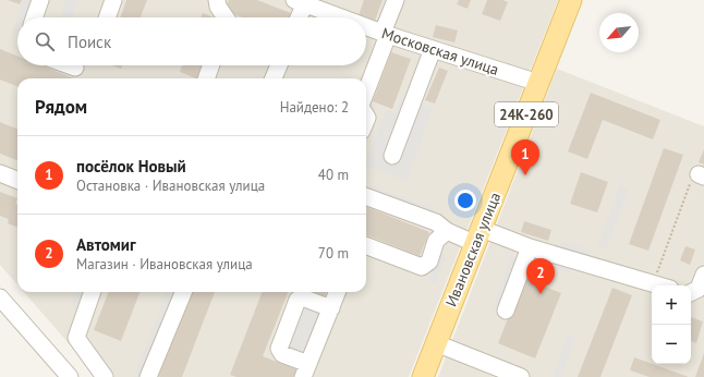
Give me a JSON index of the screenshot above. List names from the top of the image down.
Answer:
{
  "streets": {
    "main road": ["24К-260", "Ивановская улица"],
    "street": ["Московская улица"]
  },
  "crossings": [
    ["Московская улица", "Ивановская улица"]
  ],
  "north": "bottom left",
  "page": {
    "search": "Поиск",
    "heading": ["Рядом", "Найдено: 2"],
    "list": [
      {
        "mark": "1",
        "name": "посёлок Новый",
        "note": "Остановка · Ивановская улица",
        "value": "40 m"
      },
      {
        "mark": "2",
        "name": "Автомиг",
        "note": "Магазин · Ивановская улица",
        "value": "70 m"
      }
    ],
    "pins": ["1", "2"],
    "map_buttons": ["+", "−"]
  }
}
